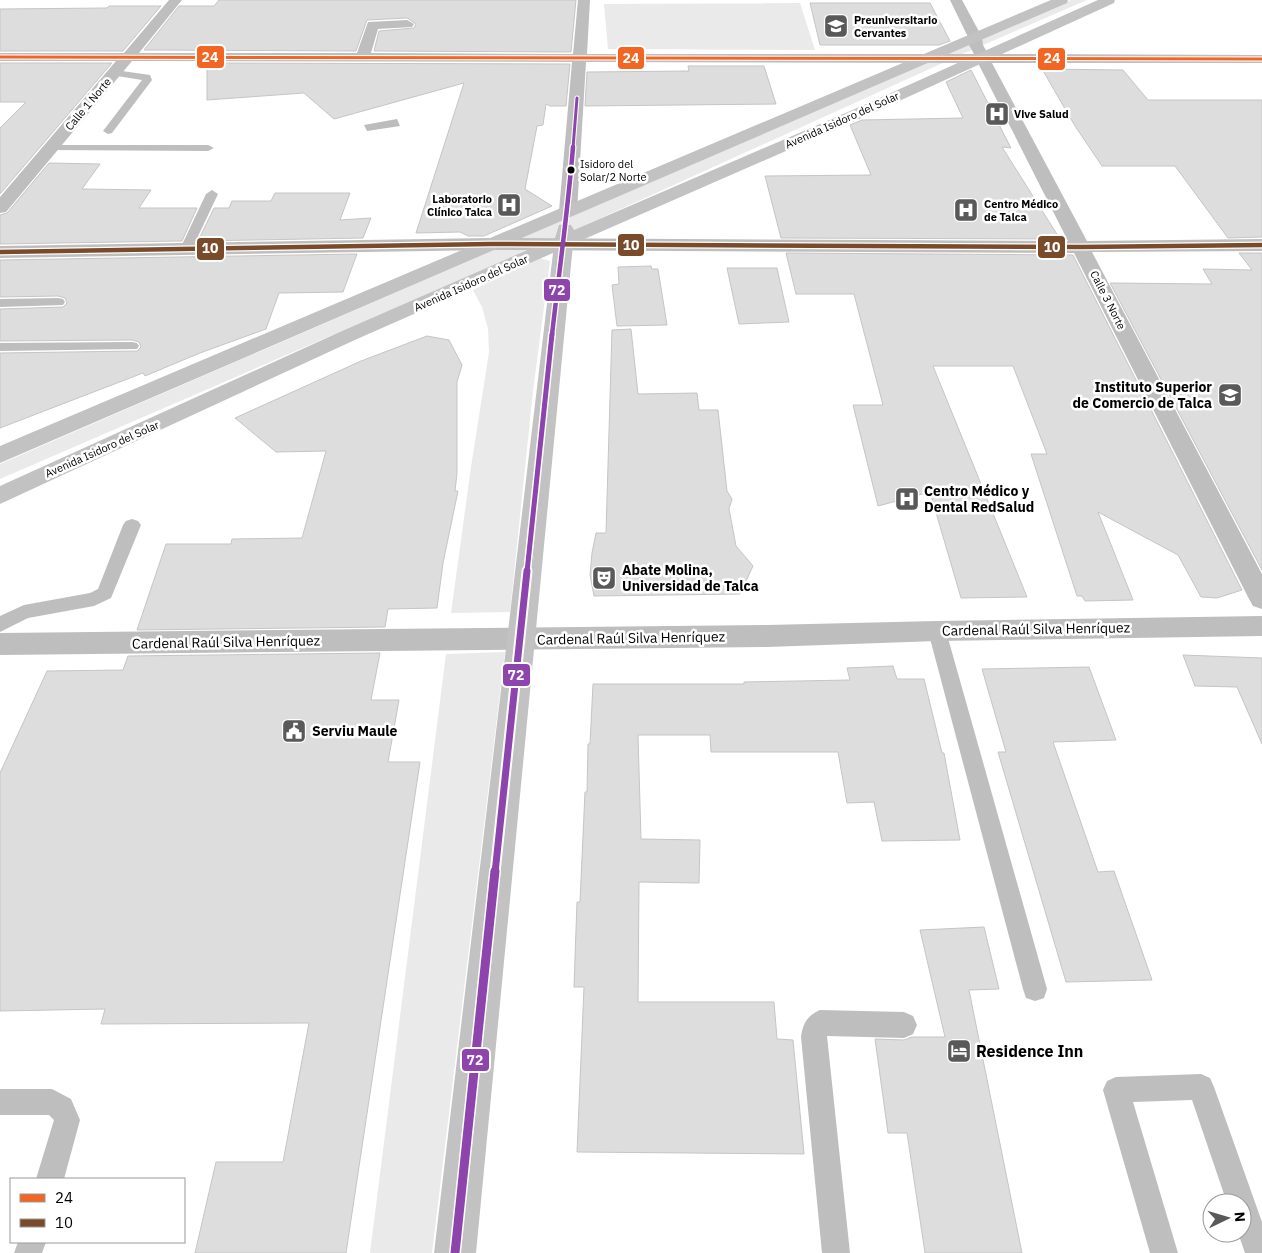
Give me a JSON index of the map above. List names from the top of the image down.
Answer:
{
  "streets": {
    "main road": ["Avenida Isidoro del Solar"],
    "street": ["Calle 1 Norte", "Calle 3 Norte", "Cardenal Raúl Silva Henríquez"]
  },
  "crossings": [
    ["Avenida Isidoro del Solar", "Calle 3 Norte"]
  ],
  "places": {
    "school or university": ["Preuniversitario Cervantes", "Instituto Superior de Comercio de Talca"],
    "hospital": [
      "Vive Salud",
      "Laboratorio Clínico Talca",
      "Centro Médico de Talca",
      "Centro Médico y Dental RedSalud"
    ],
    "other": ["Isidoro del Solar/2 Norte"],
    "theatre": ["Abate Molina, Universidad de Talca"],
    "public building": ["Serviu Maule"],
    "hotel": ["Residence Inn"]
  },
  "lines": ["transit line 24", "transit line 72", "transit line 10"],
  "legend": ["24", "10"],
  "north": "right"
}
